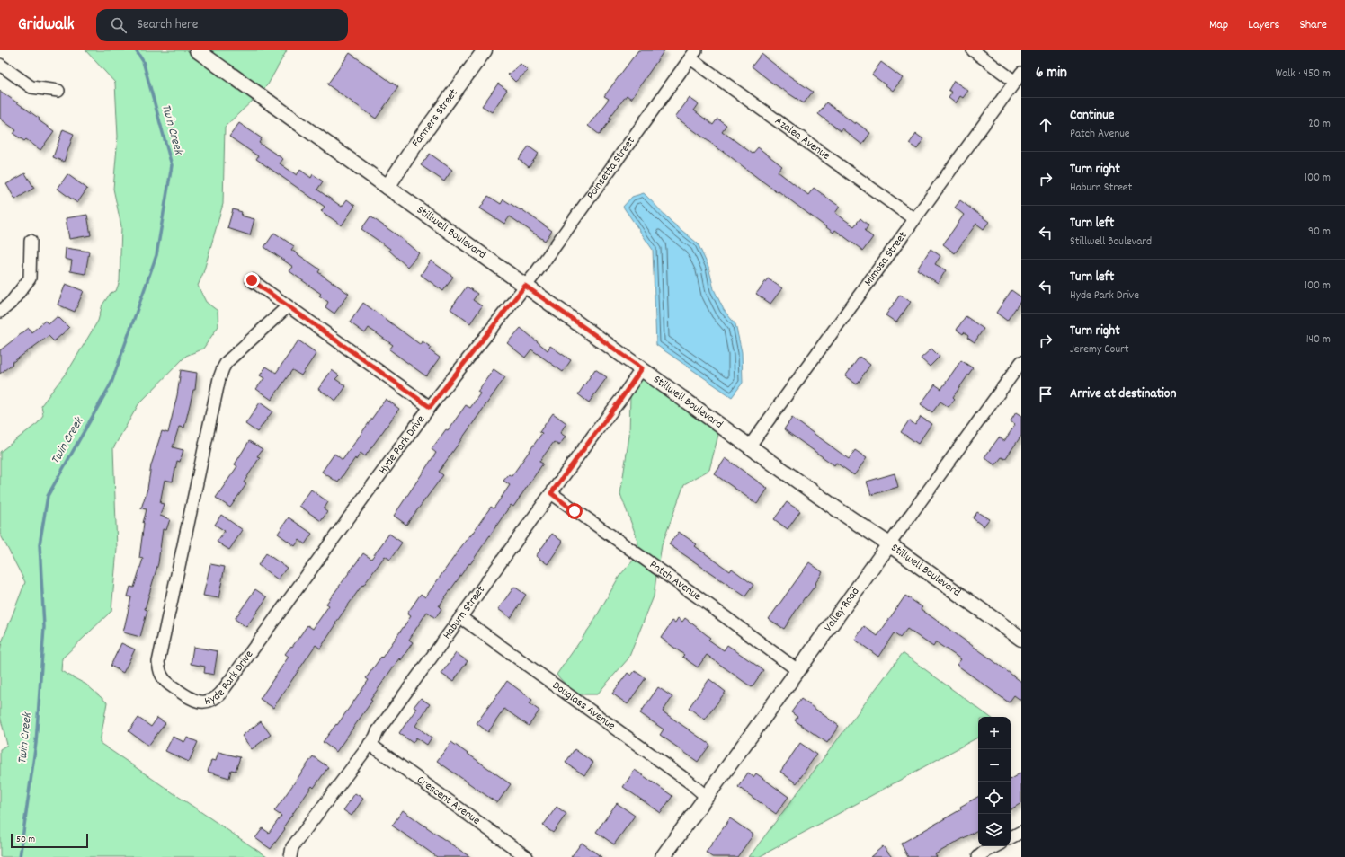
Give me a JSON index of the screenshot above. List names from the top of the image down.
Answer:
{
  "streets": {
    "street": [
      "Farmers Street",
      "Azalea Avenue",
      "Poinsetta Street",
      "Stillwell Boulevard",
      "Mimosa Street",
      "Hyde Park Drive",
      "Patch Avenue",
      "Valley Road",
      "Haburn Street",
      "Douglass Avenue",
      "Crescent Avenue"
    ]
  },
  "crossings": [
    ["Farmers Street", "Stillwell Boulevard"],
    ["Azalea Avenue", "Poinsetta Street"],
    ["Azalea Avenue", "Mimosa Street"],
    ["Poinsetta Street", "Stillwell Boulevard"],
    ["Poinsetta Street", "Hyde Park Drive"],
    ["Stillwell Boulevard", "Mimosa Street"],
    ["Stillwell Boulevard", "Hyde Park Drive"],
    ["Stillwell Boulevard", "Valley Road"],
    ["Stillwell Boulevard", "Haburn Street"],
    ["Patch Avenue", "Valley Road"],
    ["Patch Avenue", "Haburn Street"],
    ["Valley Road", "Douglass Avenue"],
    ["Haburn Street", "Douglass Avenue"],
    ["Haburn Street", "Crescent Avenue"]
  ],
  "water": ["Twin Creek"],
  "scale_bar": "50 m",
  "page": {
    "header": "Gridwalk",
    "search": "Search here",
    "nav": ["Map", "Layers", "Share"],
    "heading": ["6 min", "Walk · 450 m"],
    "list": [
      ["Continue", "Patch Avenue", "20 m"],
      ["Turn right", "Haburn Street", "100 m"],
      ["Turn left", "Stillwell Boulevard", "90 m"],
      ["Turn left", "Hyde Park Drive", "100 m"],
      ["Turn right", "Jeremy Court", "140 m"],
      "Arrive at destination"
    ],
    "map_buttons": ["+", "−"],
    "scale": "50 m"
  }
}
